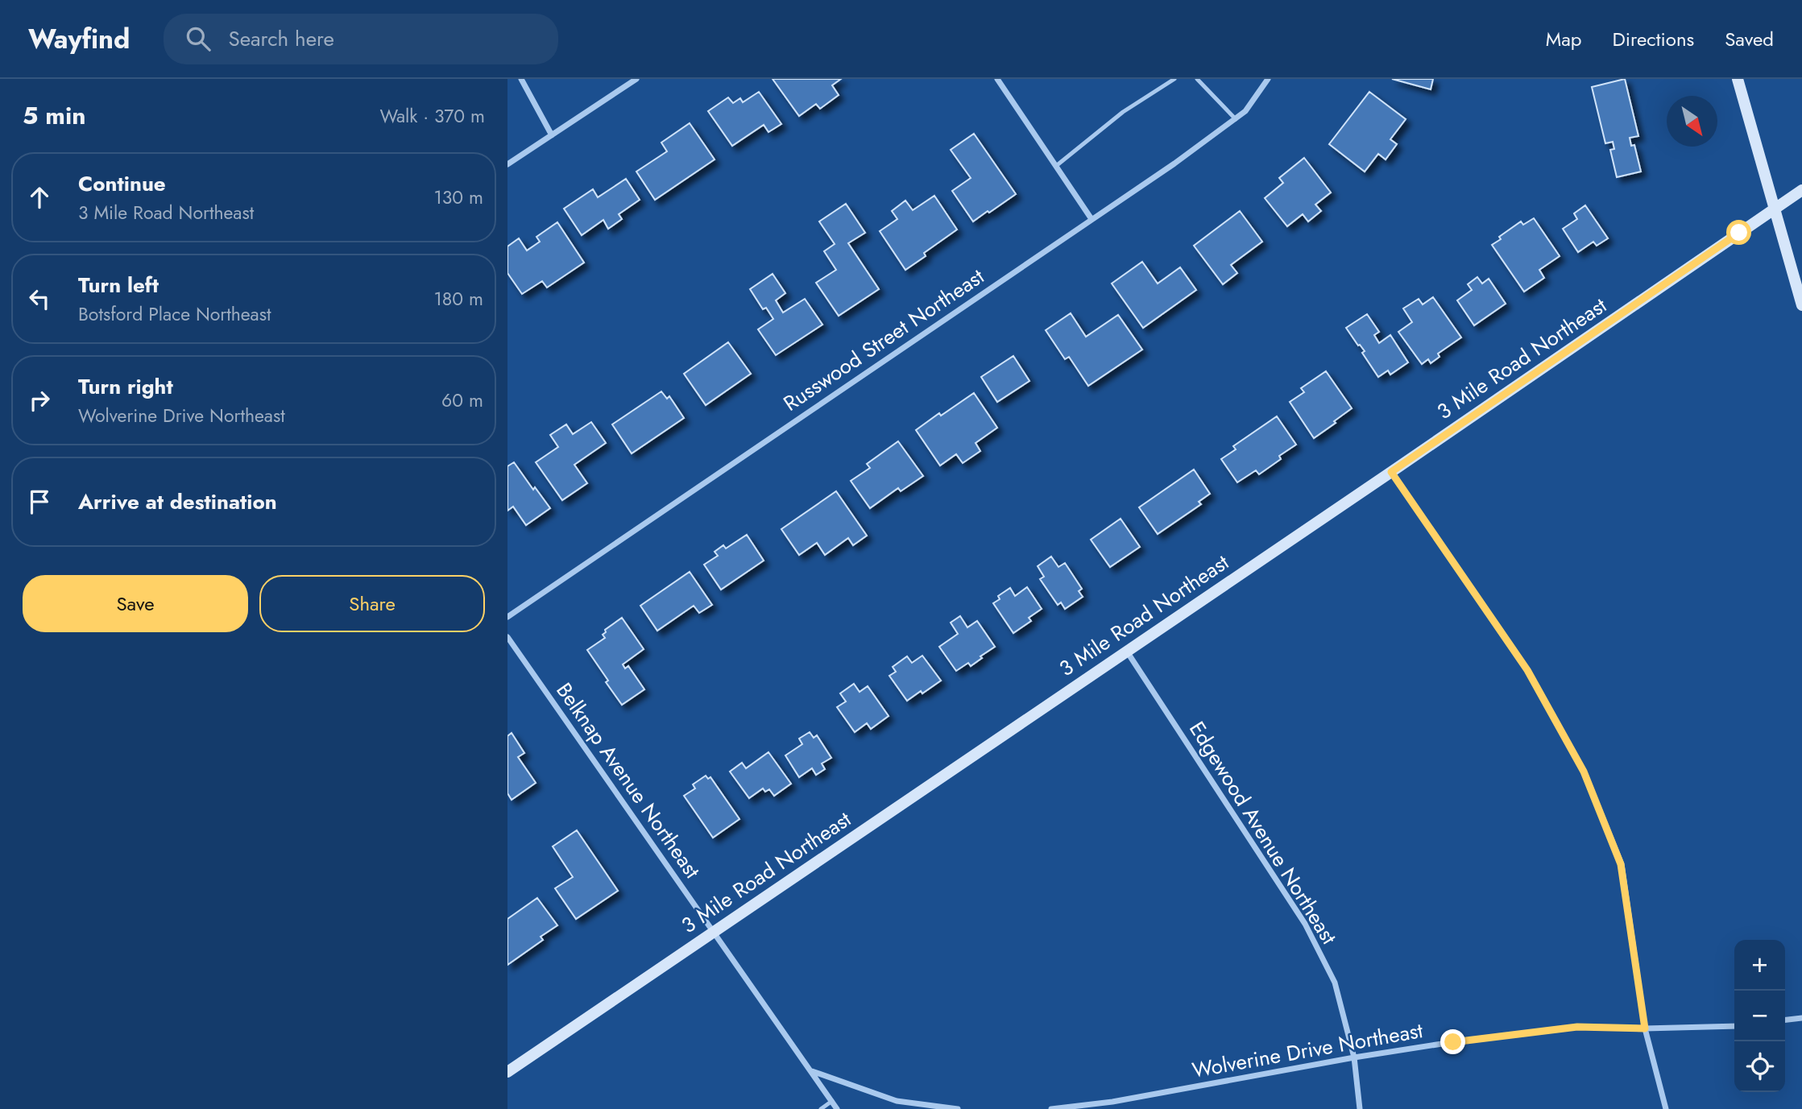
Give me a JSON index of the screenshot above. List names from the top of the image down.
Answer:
{
  "streets": {
    "main road": ["3 Mile Road Northeast"],
    "street": [
      "Russwood Street Northeast",
      "Belknap Avenue Northeast",
      "Edgewood Avenue Northeast",
      "Wolverine Drive Northeast"
    ]
  },
  "crossings": [
    ["3 Mile Road Northeast", "Belknap Avenue Northeast"],
    ["3 Mile Road Northeast", "Edgewood Avenue Northeast"],
    ["Edgewood Avenue Northeast", "Wolverine Drive Northeast"]
  ],
  "north": "bottom right",
  "page": {
    "header": "Wayfind",
    "search": "Search here",
    "nav": ["Map", "Directions", "Saved"],
    "heading": ["5 min", "Walk · 370 m"],
    "list": [
      ["Continue", "3 Mile Road Northeast", "130 m"],
      ["Turn left", "Botsford Place Northeast", "180 m"],
      ["Turn right", "Wolverine Drive Northeast", "60 m"],
      "Arrive at destination"
    ],
    "buttons": ["Save", "Share"],
    "map_buttons": ["+", "−"]
  }
}
